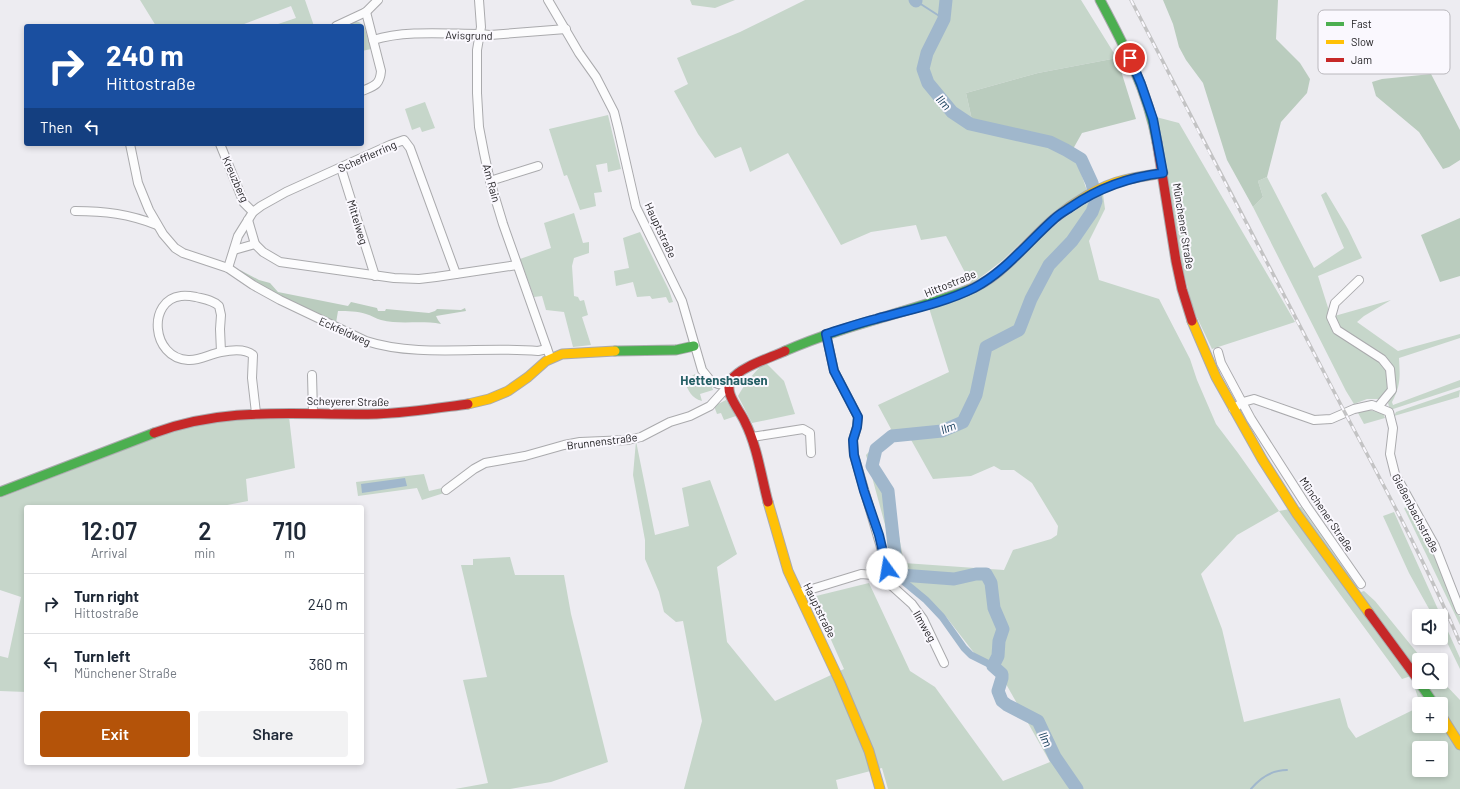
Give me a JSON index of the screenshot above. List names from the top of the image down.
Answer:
{
  "streets": {
    "street": [
      "Avisgrund",
      "Schefflerring",
      "Kreuzberg",
      "Am Rain",
      "Mittelweg",
      "Münchener Straße",
      "Hauptstraße",
      "Hittostraße",
      "Eckfeldweg",
      "Scheyerer Straße",
      "Brunnenstraße",
      "Gießenbachstraße",
      "Ilmweg"
    ]
  },
  "crossings": [
    ["Avisgrund", "Am Rain"],
    ["Avisgrund", "Hauptstraße"],
    ["Schefflerring", "Kreuzberg"],
    ["Schefflerring", "Mittelweg"],
    ["Schefflerring", "Eckfeldweg"],
    ["Am Rain", "Eckfeldweg"],
    ["Am Rain", "Scheyerer Straße"],
    ["Münchener Straße", "Hittostraße"],
    ["Hauptstraße", "Hittostraße"],
    ["Hauptstraße", "Scheyerer Straße"],
    ["Hauptstraße", "Brunnenstraße"],
    ["Hauptstraße", "Ilmweg"],
    ["Hittostraße", "Brunnenstraße"],
    ["Eckfeldweg", "Scheyerer Straße"]
  ],
  "districts": ["Hettenshausen"],
  "water": ["Ilm"],
  "legend": ["Fast", "Slow", "Jam"],
  "page": {
    "turn": ["240 m", "Hittostraße"],
    "then": "Then",
    "eta": [
      "12:07",
      "Arrival",
      "2",
      "min",
      "710",
      "m"
    ],
    "list": [
      {
        "name": "Turn right",
        "note": "Hittostraße",
        "value": "240 m"
      },
      {
        "name": "Turn left",
        "note": "Münchener Straße",
        "value": "360 m"
      }
    ],
    "map_buttons": ["+", "−"],
    "buttons": ["Exit", "Share"]
  }
}
